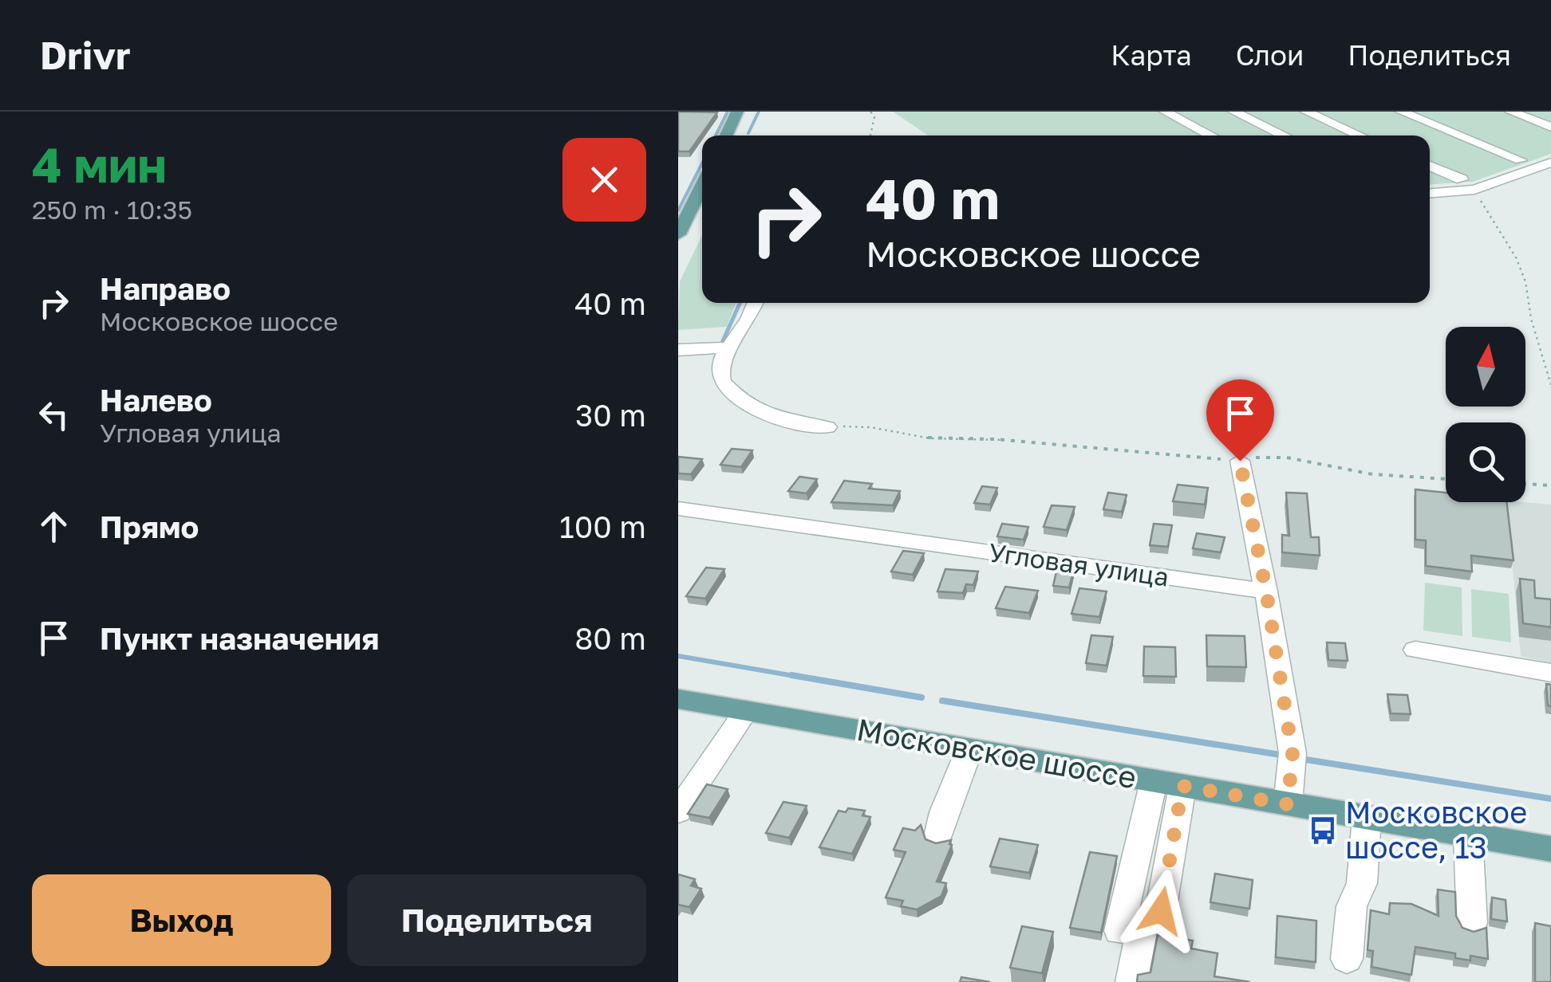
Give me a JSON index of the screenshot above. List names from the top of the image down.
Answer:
{
  "streets": {
    "main road": ["Московское шоссе"],
    "street": ["Угловая улица"]
  },
  "places": {
    "bus stop": ["Московское шоссе, 13"]
  },
  "north": "top",
  "page": {
    "header": "Drivr",
    "nav": ["Карта", "Слои", "Поделиться"],
    "heading": ["4 мин", "250 m · 10:35"],
    "turn": ["40 m", "Московское шоссе"],
    "list": [
      {
        "name": "Направо",
        "note": "Московское шоссе",
        "value": "40 m"
      },
      {
        "name": "Налево",
        "note": "Угловая улица",
        "value": "30 m"
      },
      {
        "name": "Прямо",
        "value": "100 m"
      },
      {
        "name": "Пункт назначения",
        "value": "80 m"
      }
    ],
    "buttons": ["Выход", "Поделиться"]
  }
}
